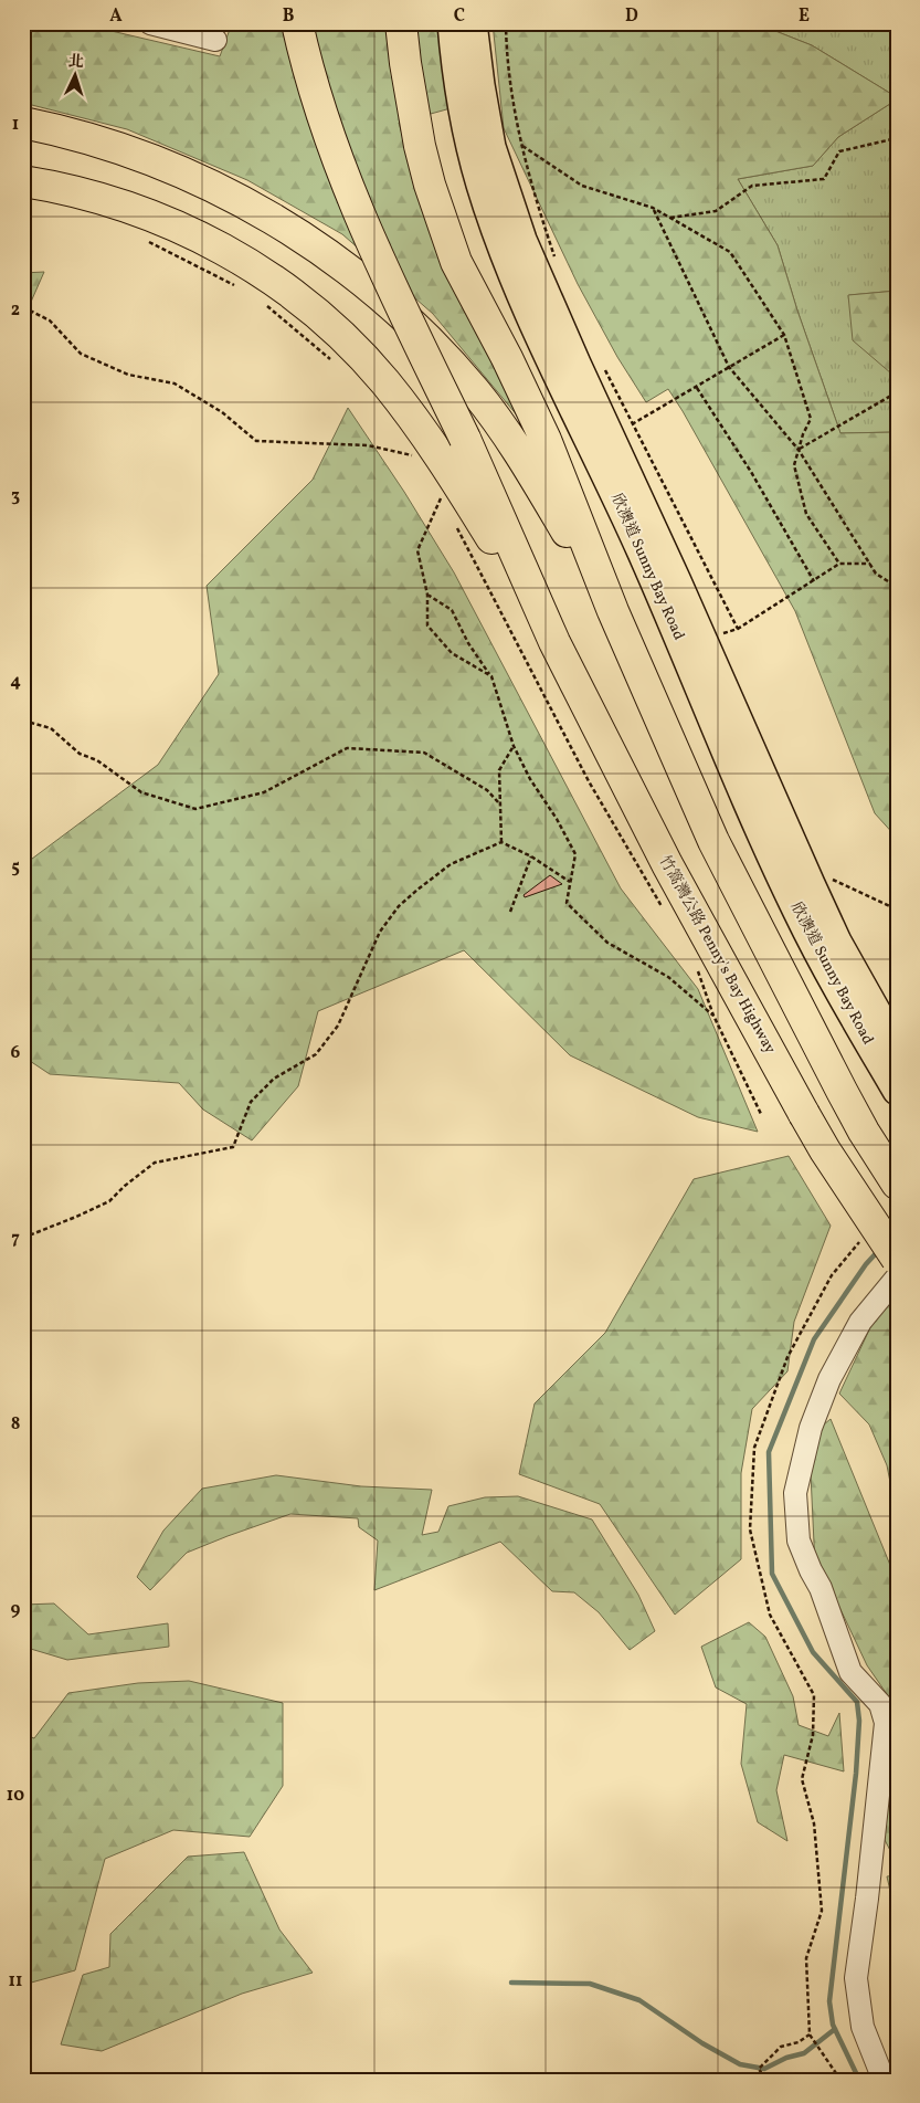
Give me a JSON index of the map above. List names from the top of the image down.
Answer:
{
  "streets": {
    "highway": ["竹篙灣公路 Penny's Bay Highway"],
    "main road": ["欣澳道 Sunny Bay Road"]
  },
  "north": "top",
  "grid": {
    "columns": [
      "A",
      "B",
      "C",
      "D",
      "E"
    ],
    "rows": [
      "1",
      "2",
      "3",
      "4",
      "5",
      "6",
      "7",
      "8",
      "9",
      "10",
      "11"
    ]
  }
}
